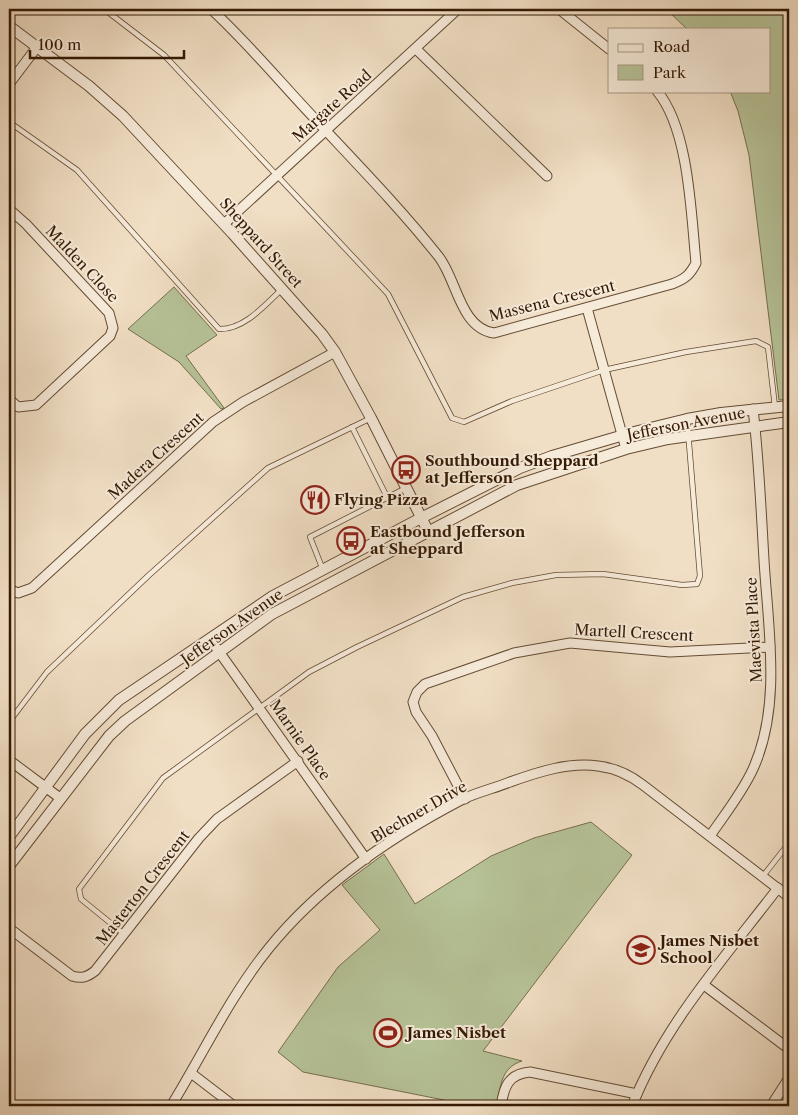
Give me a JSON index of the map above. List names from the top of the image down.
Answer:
{
  "streets": {
    "street": [
      "Margate Road",
      "Sheppard Street",
      "Malden Close",
      "Massena Crescent",
      "Jefferson Avenue",
      "Madera Crescent",
      "Maevista Place",
      "Martell Crescent",
      "Marnie Place",
      "Blechner Drive",
      "Masterton Crescent"
    ]
  },
  "crossings": [
    ["Margate Road", "Sheppard Street"],
    ["Margate Road", "Massena Crescent"],
    ["Sheppard Street", "Jefferson Avenue"],
    ["Sheppard Street", "Madera Crescent"],
    ["Jefferson Avenue", "Maevista Place"],
    ["Jefferson Avenue", "Marnie Place"],
    ["Maevista Place", "Martell Crescent"],
    ["Maevista Place", "Blechner Drive"],
    ["Martell Crescent", "Blechner Drive"],
    ["Marnie Place", "Blechner Drive"],
    ["Marnie Place", "Masterton Crescent"]
  ],
  "places": {
    "bus stop": ["Southbound Sheppard at Jefferson", "Eastbound Jefferson at Sheppard"],
    "restaurant": ["Flying Pizza"],
    "school or university": ["James Nisbet School"],
    "sports": ["James Nisbet"]
  },
  "legend": ["Road", "Park"],
  "scale_bar": "100 m"
}
